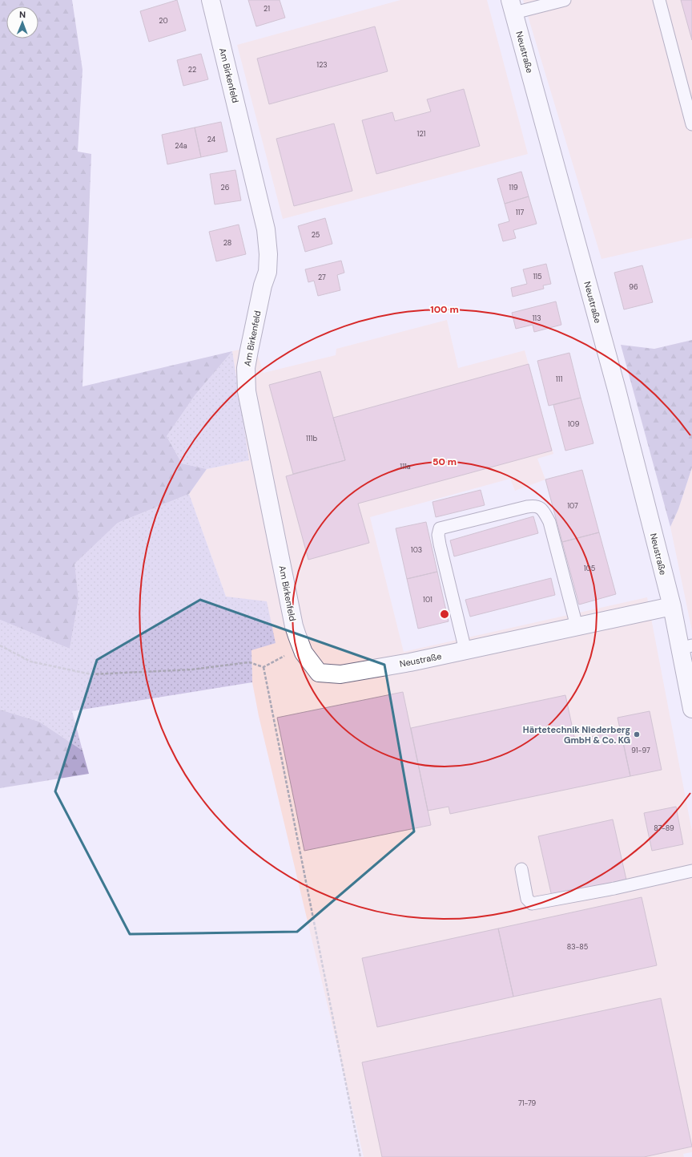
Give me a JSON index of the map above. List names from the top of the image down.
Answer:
{
  "streets": {
    "street": ["Neustraße", "Am Birkenfeld"]
  },
  "crossings": [
    ["Neustraße", "Am Birkenfeld"]
  ],
  "places": ["Härtetechnik Niederberg GmbH & Co. KG"],
  "house_numbers": [
    "21",
    "20",
    "123",
    "22",
    "121",
    "24",
    "24a",
    "26",
    "119",
    "117",
    "25",
    "28",
    "115",
    "27",
    "96",
    "113",
    "111",
    "109",
    "111b",
    "111a",
    "107",
    "103",
    "105",
    "101",
    "91-97",
    "87-89",
    "83-85",
    "71-79"
  ],
  "north": "top",
  "rings": ["100 m", "50 m"]
}
